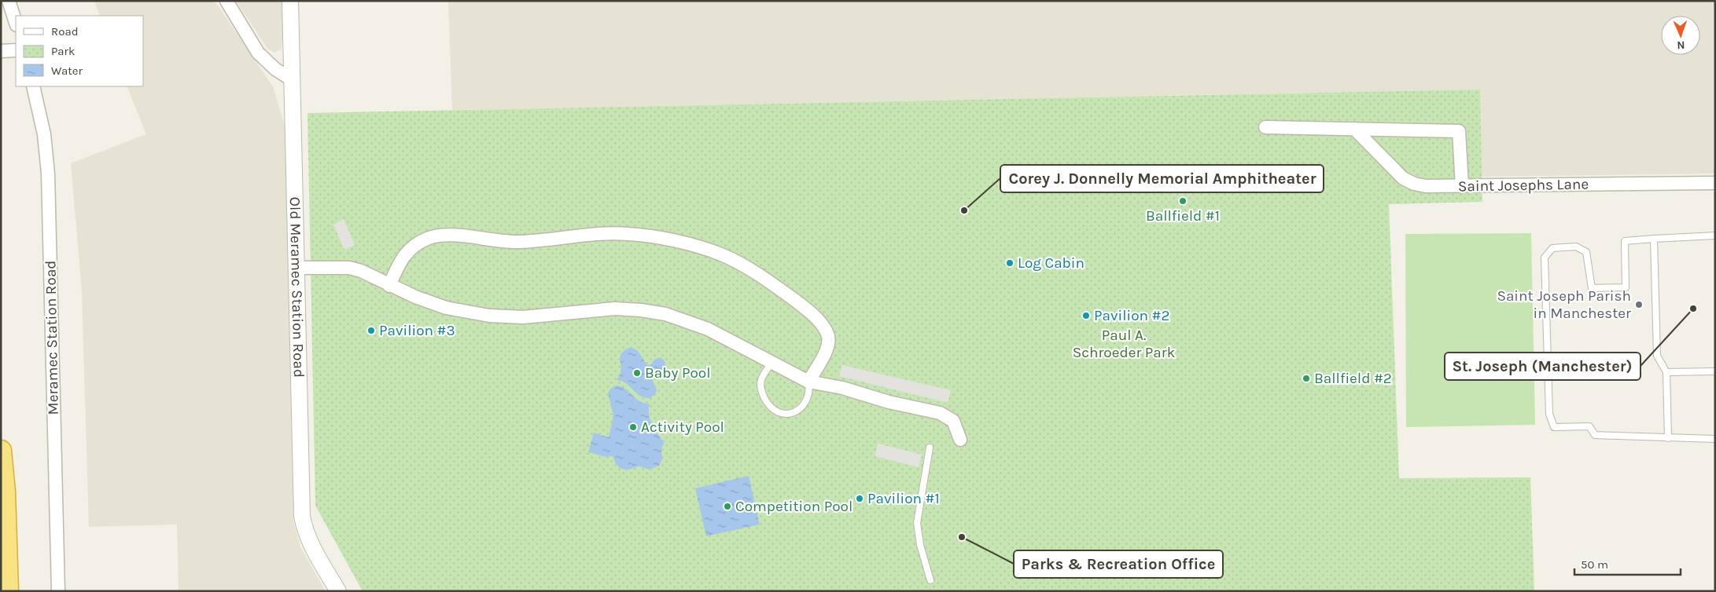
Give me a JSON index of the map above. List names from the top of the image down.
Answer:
{
  "streets": {
    "street": ["Saint Josephs Lane", "Old Meramec Station Road", "Meramec Station Road"]
  },
  "parks": ["Paul A. Schroeder Park"],
  "places": [
    "Ballfield #1",
    "Corey J. Donnelly Memorial Amphitheater",
    "Log Cabin",
    "Saint Joseph Parish in Manchester",
    "St. Joseph (Manchester)",
    "Pavilion #2",
    "Pavilion #3",
    "Baby Pool",
    "Ballfield #2",
    "Activity Pool",
    "Pavilion #1",
    "Competition Pool",
    "Parks & Recreation Office"
  ],
  "legend": ["Road", "Park", "Water"],
  "scale_bar": "50 m",
  "north": "bottom"
}
